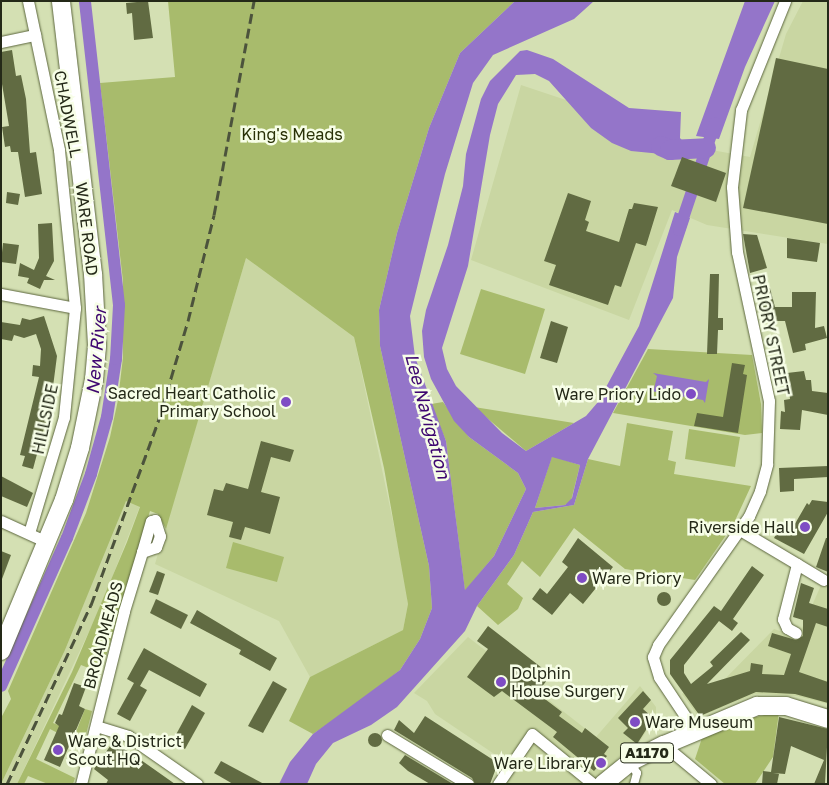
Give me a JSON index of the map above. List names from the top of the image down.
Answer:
{
  "streets": {
    "main road": ["WARE ROAD", "A1170"],
    "street": [
      "CHADWELL",
      "PRIORY STREET",
      "HILLSIDE",
      "BROADMEADS"
    ]
  },
  "crossings": [
    ["CHADWELL", "HILLSIDE"],
    ["PRIORY STREET", "A1170"]
  ],
  "water": ["New River", "Lee Navigation"],
  "parks": ["King's Meads"],
  "places": [
    "Ware Priory Lido",
    "Sacred Heart Catholic Primary School",
    "Riverside Hall",
    "Ware Priory",
    "Dolphin House Surgery",
    "Ware Museum",
    "Ware & District Scout HQ",
    "Ware Library"
  ]
}
